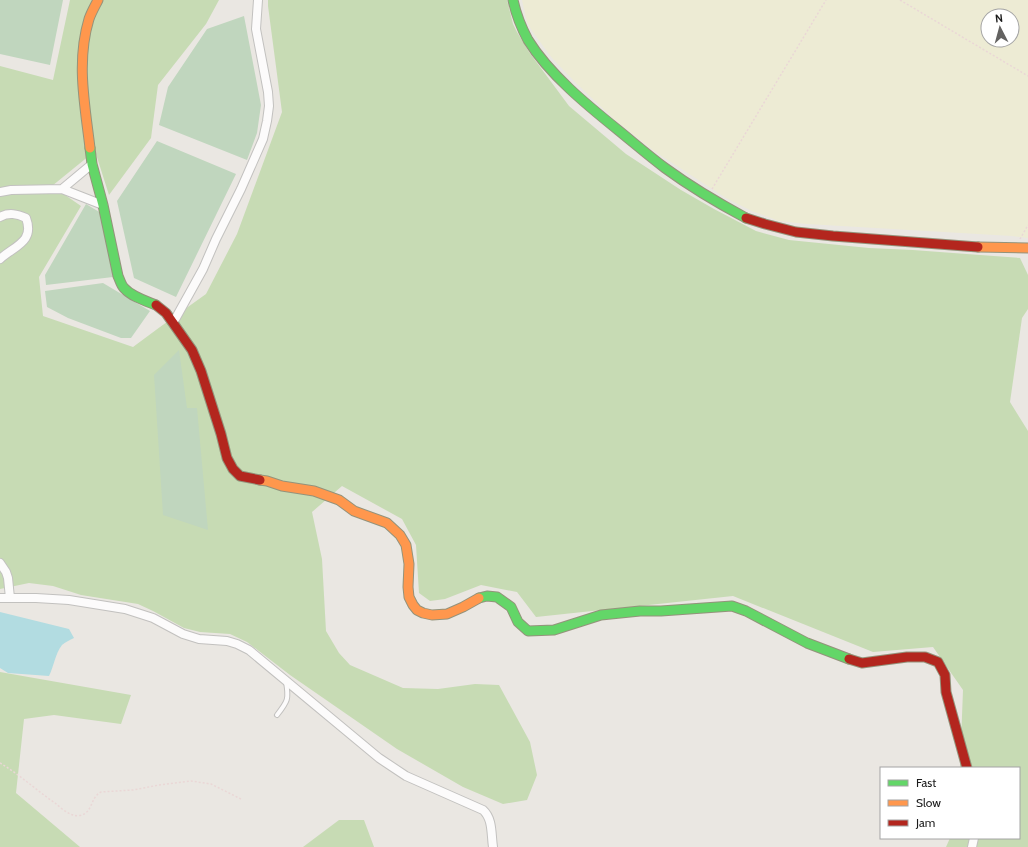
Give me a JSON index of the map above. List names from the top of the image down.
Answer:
{
  "legend": ["Fast", "Slow", "Jam"],
  "north": "top"
}
